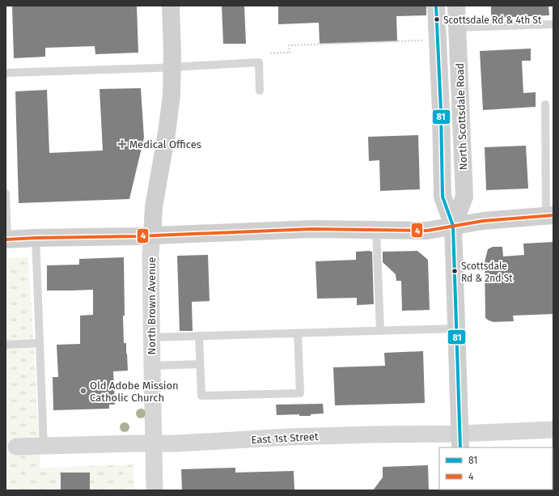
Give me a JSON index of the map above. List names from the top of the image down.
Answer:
{
  "streets": {
    "street": ["North Scottsdale Road", "North Brown Avenue", "East 1st Street"]
  },
  "crossings": [
    ["North Scottsdale Road", "East 1st Street"],
    ["North Brown Avenue", "East 1st Street"]
  ],
  "places": {
    "other": ["Scottsdale Rd & 4th St", "Scottsdale Rd & 2nd St", "Old Adobe Mission Catholic Church"],
    "health": ["Medical Offices"]
  },
  "lines": ["transit line 81", "transit line 4"],
  "legend": ["81", "4"]
}
